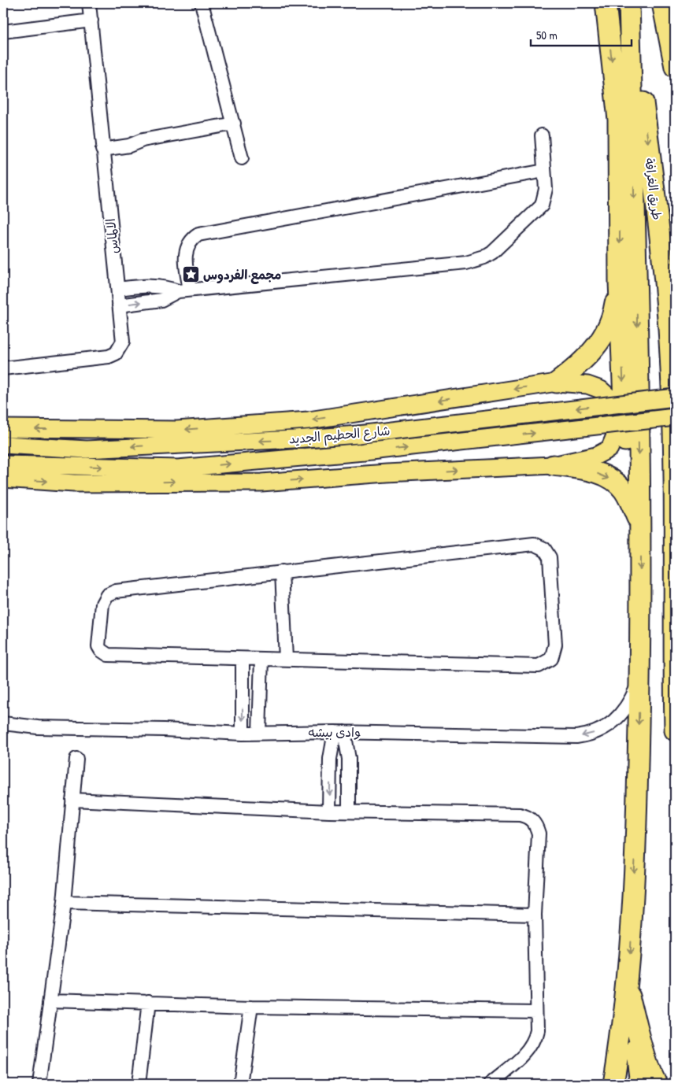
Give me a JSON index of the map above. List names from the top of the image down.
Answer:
{
  "streets": {
    "highway": ["طريق الغرافة"],
    "main road": ["شارع الحطيم الجديد"],
    "street": ["الالماس", "وادى بيشه"]
  },
  "one_way": ["وادى بيشه"],
  "places": {
    "place": ["مجمع الفردوس"]
  },
  "scale_bar": "50 m"
}
